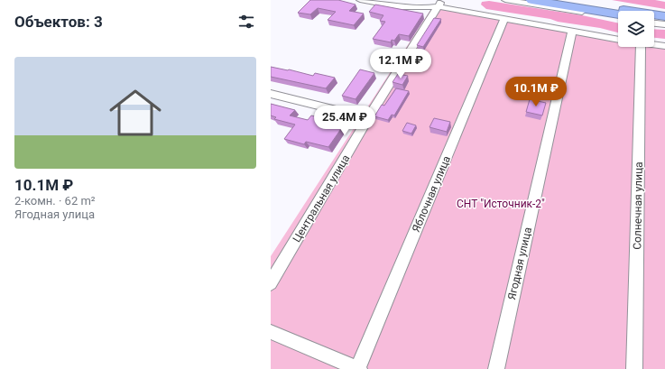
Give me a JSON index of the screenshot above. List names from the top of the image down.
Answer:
{
  "streets": {
    "street": [
      "Яблочная улица",
      "Центральная улица",
      "Солнечная улица",
      "Ягодная улица"
    ]
  },
  "parks": ["СНТ \"Источник-2\""],
  "page": {
    "heading": "Объектов: 3",
    "list": [
      {
        "name": "10.1M ₽",
        "note": "2-комн. · 62 m² · Ягодная улица"
      }
    ],
    "price": ["12.1M ₽", "10.1M ₽", "25.4M ₽"]
  }
}
